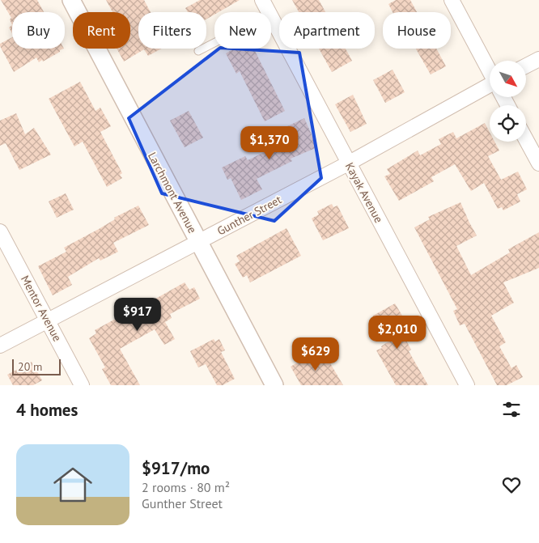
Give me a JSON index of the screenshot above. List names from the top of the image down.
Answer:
{
  "streets": {
    "street": [
      "Larchmont Avenue",
      "Kayak Avenue",
      "Gunther Street",
      "Mentor Avenue"
    ]
  },
  "crossings": [
    ["Larchmont Avenue", "Gunther Street"],
    ["Kayak Avenue", "Gunther Street"],
    ["Gunther Street", "Mentor Avenue"]
  ],
  "scale_bar": "20 m",
  "north": "bottom right",
  "page": {
    "chip": [
      "Buy",
      "Rent",
      "Filters",
      "New",
      "Apartment",
      "House"
    ],
    "price": [
      "$1,370",
      "$917",
      "$2,010",
      "$629"
    ],
    "scale": "20 m",
    "heading": "4 homes",
    "list": [
      {
        "name": "$917/mo",
        "note": "2 rooms · 80 m² · Gunther Street"
      }
    ]
  }
}
